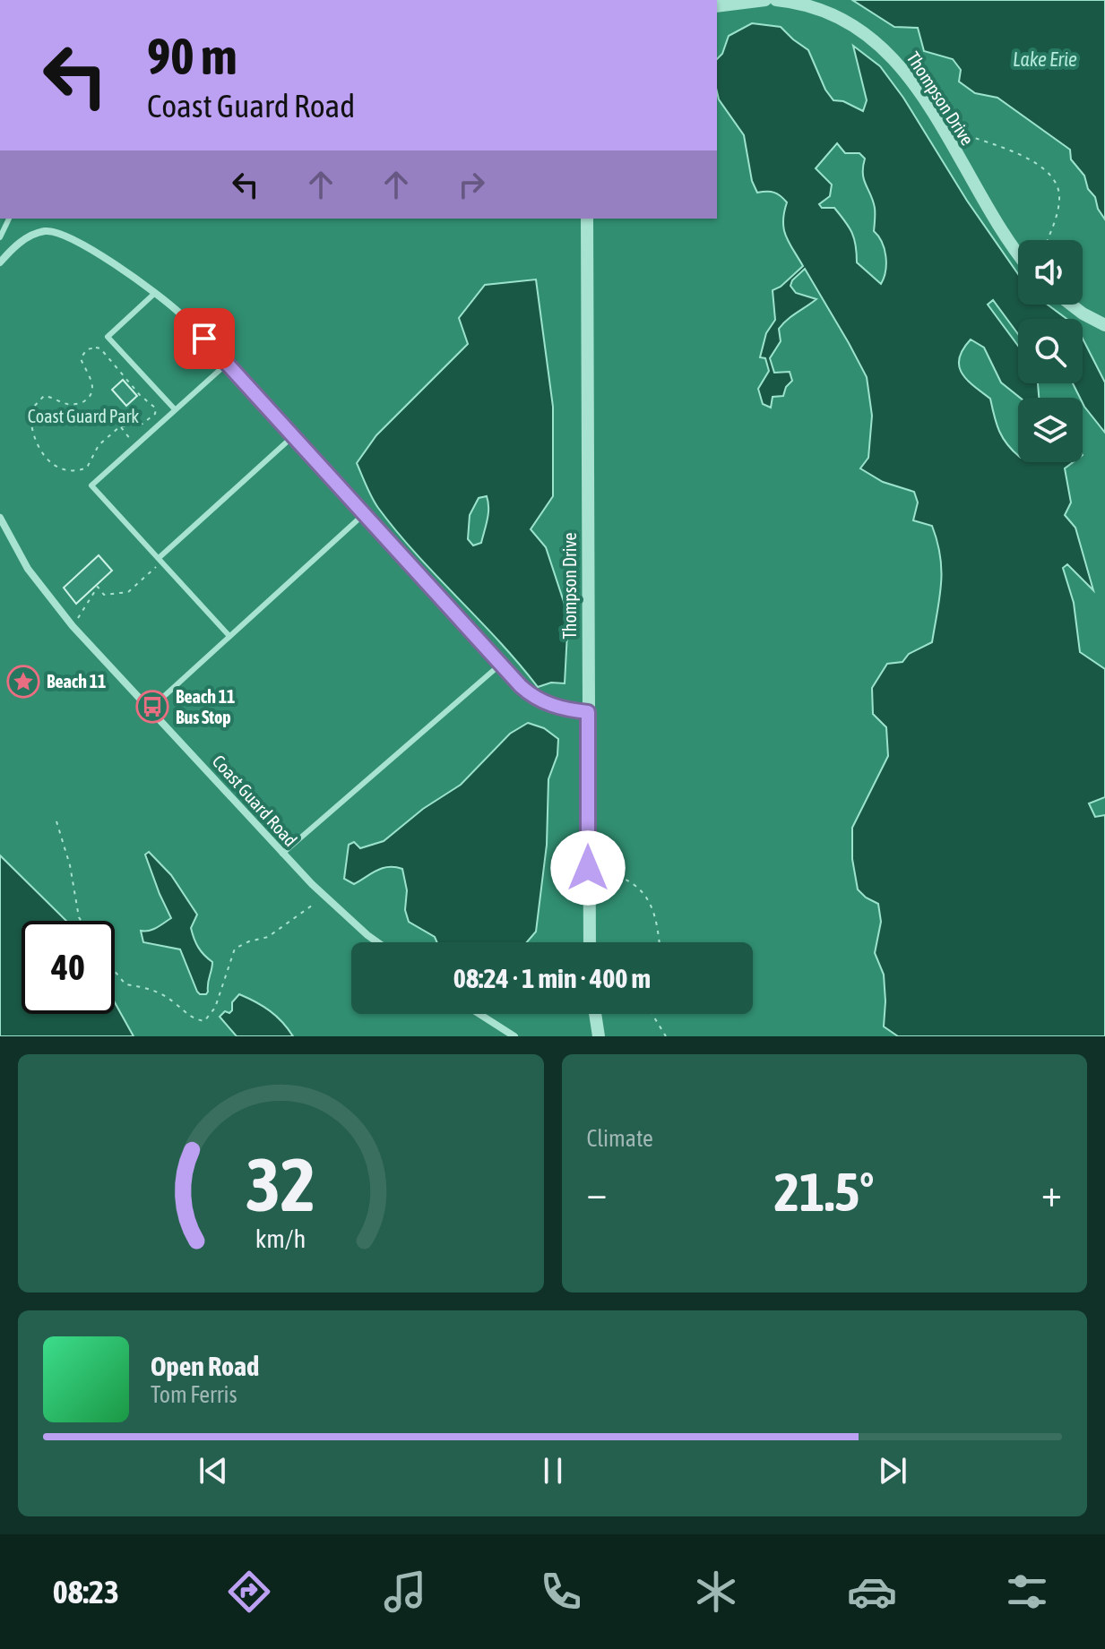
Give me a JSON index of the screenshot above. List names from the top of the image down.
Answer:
{
  "streets": {
    "street": ["Thompson Drive", "Coast Guard Road"]
  },
  "water": ["Lake Erie"],
  "parks": ["Coast Guard Park"],
  "places": {
    "place": ["Beach 11"],
    "bus stop": ["Beach 11 Bus Stop"]
  },
  "page": {
    "turn": ["90 m", "Coast Guard Road"],
    "limit": "40",
    "trip": "08:24 · 1 min · 400 m",
    "tile": "Climate",
    "heat": ["−", "21.5°", "+"],
    "song": ["Open Road", "Tom Ferris"],
    "tabs": "08:23",
    "gauge": ["32", "km/h"]
  }
}
